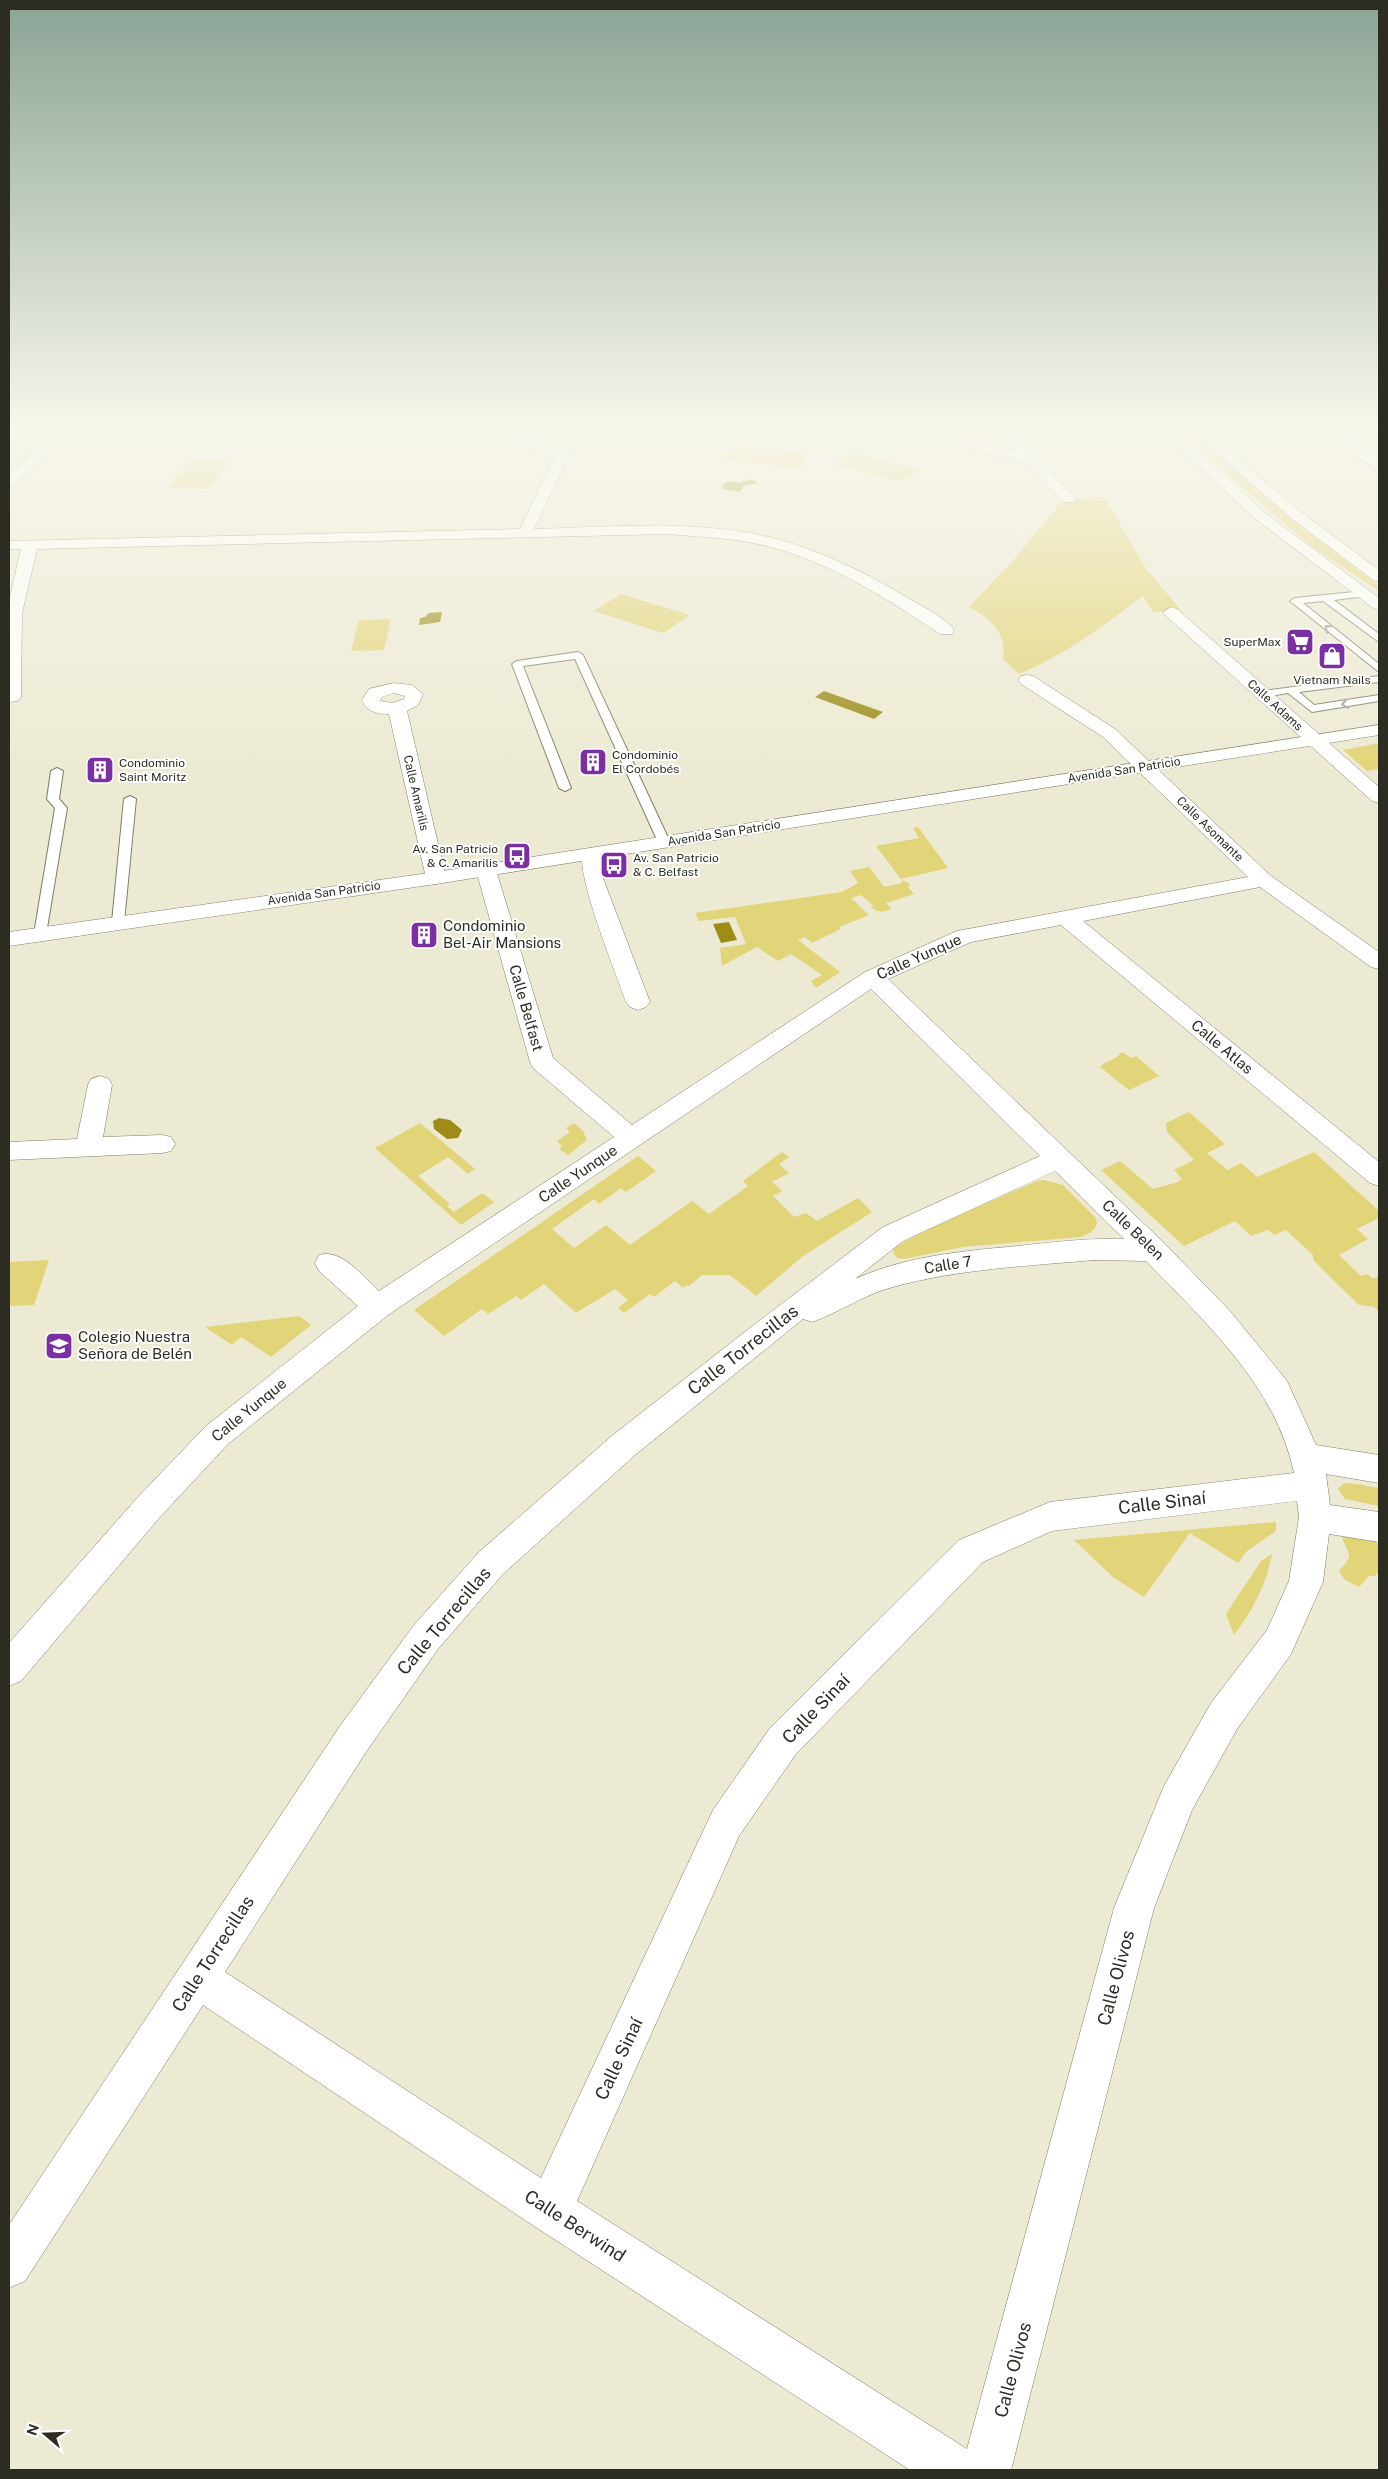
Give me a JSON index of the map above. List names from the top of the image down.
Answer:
{
  "streets": {
    "street": [
      "Calle Adams",
      "Avenida San Patricio",
      "Calle Amarilis",
      "Calle Asomante",
      "Calle Yunque",
      "Calle Belfast",
      "Calle Atlas",
      "Calle Belen",
      "Calle 7",
      "Calle Torrecillas",
      "Calle Sinaí",
      "Calle Olivos",
      "Calle Berwind"
    ]
  },
  "crossings": [
    ["Calle Adams", "Avenida San Patricio"],
    ["Avenida San Patricio", "Calle Amarilis"],
    ["Avenida San Patricio", "Calle Asomante"],
    ["Avenida San Patricio", "Calle Belfast"],
    ["Calle Asomante", "Calle Yunque"],
    ["Calle Yunque", "Calle Belfast"],
    ["Calle Yunque", "Calle Atlas"],
    ["Calle Yunque", "Calle Belen"],
    ["Calle Belen", "Calle 7"],
    ["Calle Belen", "Calle Torrecillas"],
    ["Calle Belen", "Calle Sinaí"],
    ["Calle Belen", "Calle Olivos"],
    ["Calle 7", "Calle Torrecillas"],
    ["Calle Torrecillas", "Calle Berwind"],
    ["Calle Sinaí", "Calle Olivos"],
    ["Calle Sinaí", "Calle Berwind"]
  ],
  "places": {
    "supermarket": ["SuperMax"],
    "shop": ["Vietnam Nails"],
    "building": ["Condominio El Cordobés", "Condominio Saint Moritz", "Condominio Bel-Air Mansions"],
    "bus stop": ["Av. San Patricio & C. Amarilis", "Av. San Patricio & C. Belfast"],
    "school or university": ["Colegio Nuestra Señora de Belén"]
  },
  "north": "left"
}
